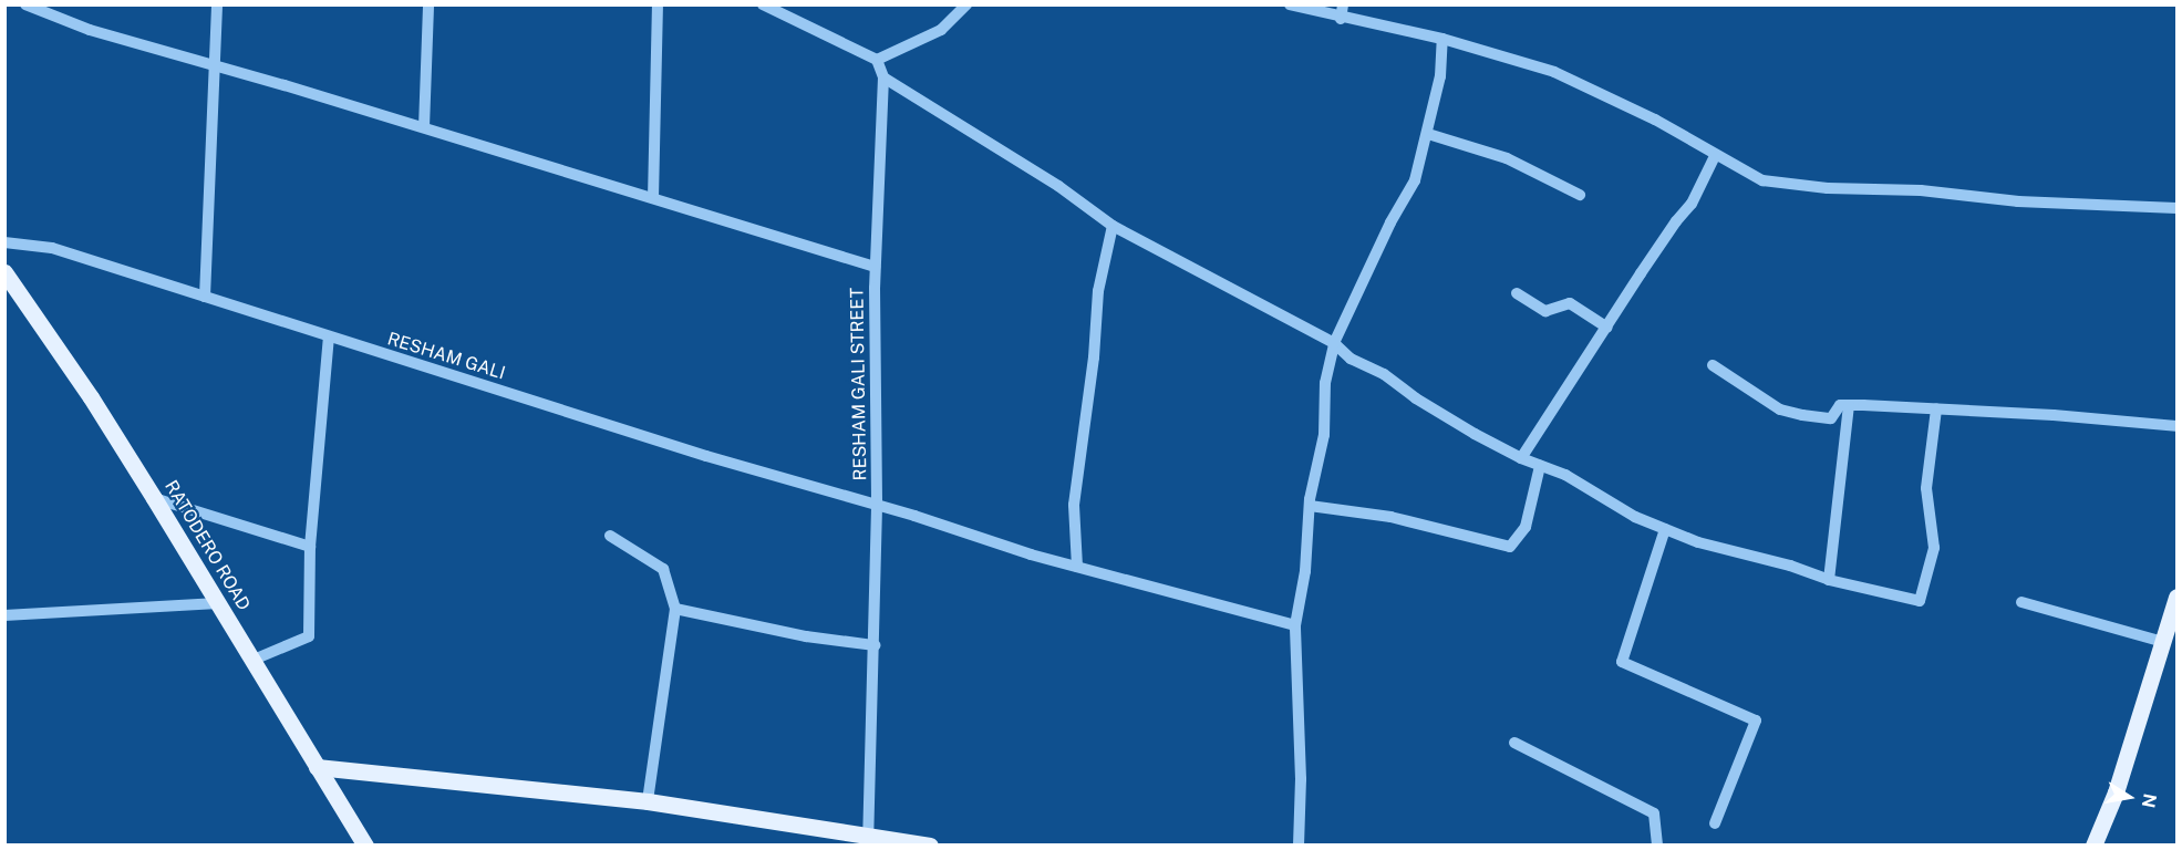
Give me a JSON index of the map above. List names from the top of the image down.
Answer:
{
  "streets": {
    "main road": ["RATODERO ROAD"],
    "street": ["RESHAM GALI", "RESHAM GALI STREET"]
  },
  "crossings": [
    ["RESHAM GALI", "RESHAM GALI STREET"]
  ],
  "north": "right"
}
